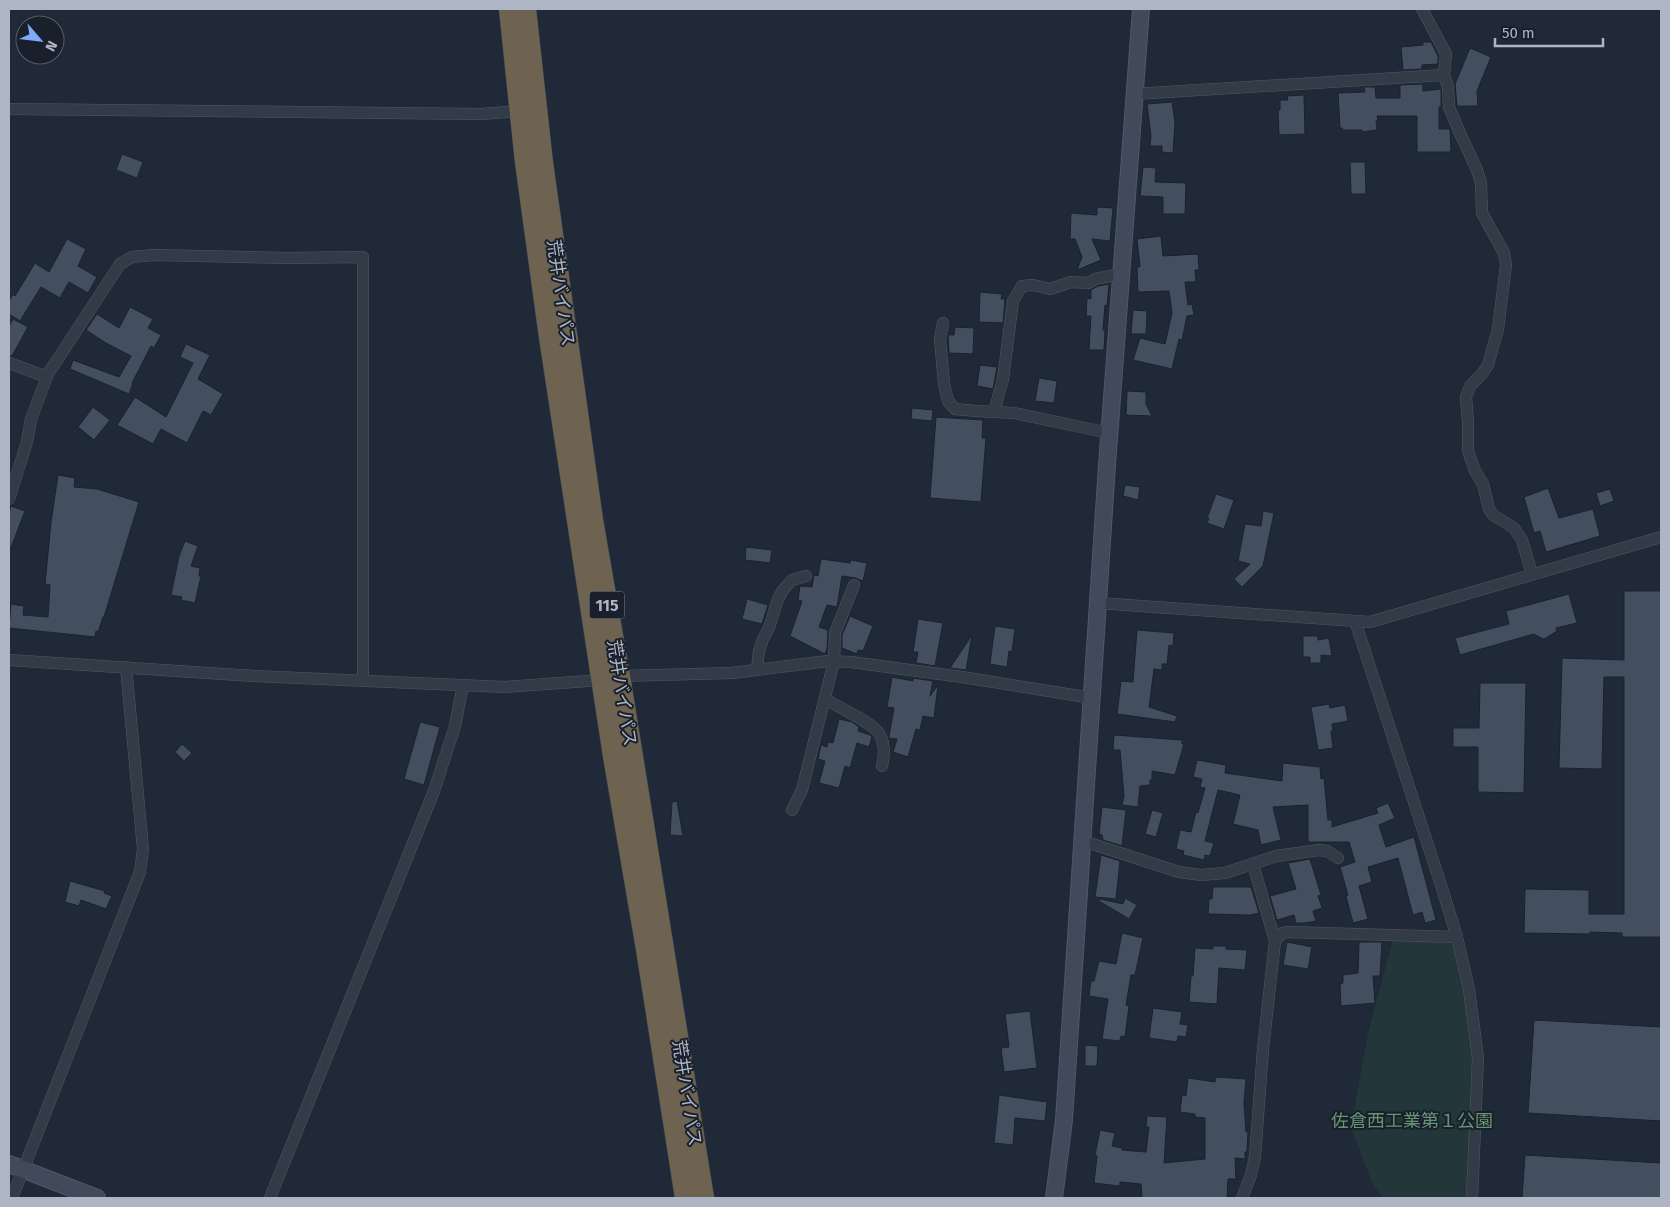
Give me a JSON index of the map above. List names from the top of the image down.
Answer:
{
  "streets": {
    "highway": ["荒井バイパス", "115"]
  },
  "parks": ["佐倉西工業第１公園"],
  "scale_bar": "50 m",
  "north": "bottom right"
}
